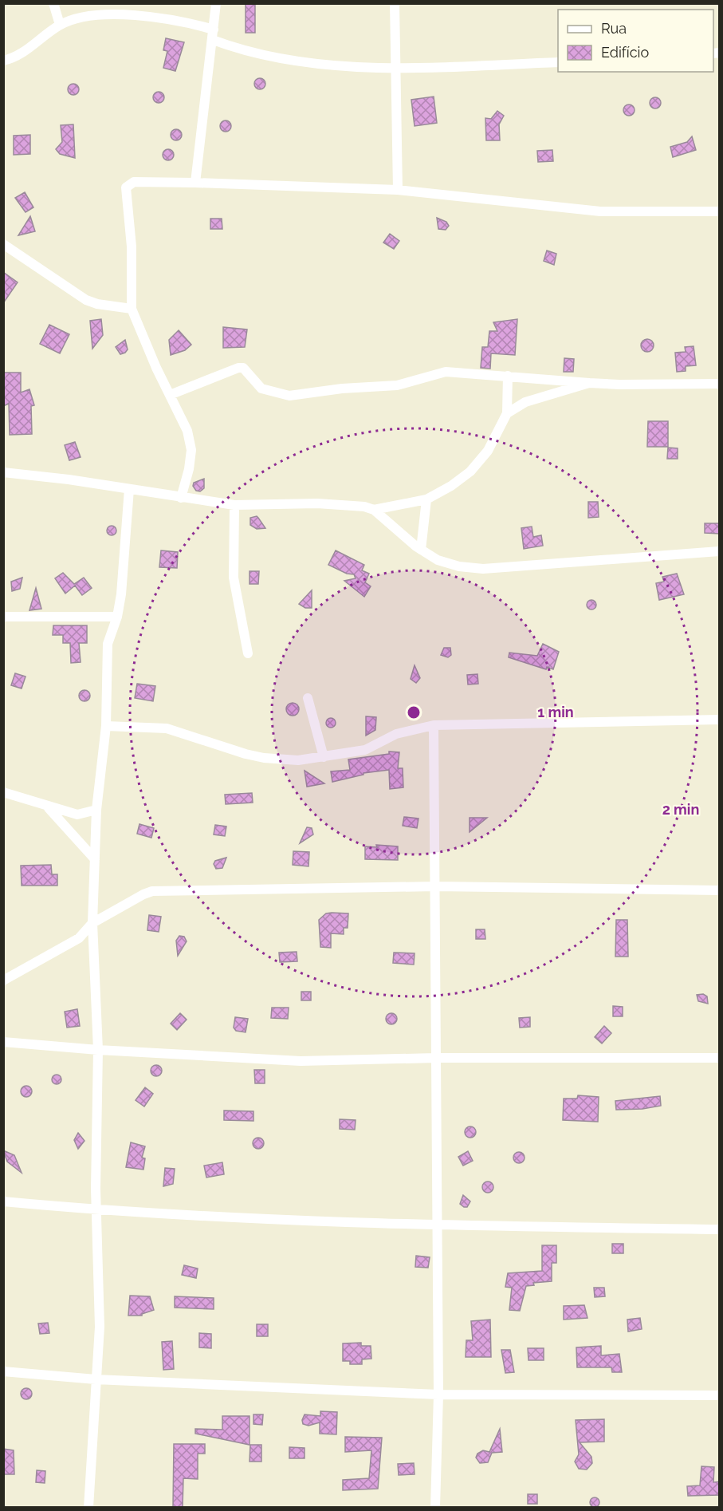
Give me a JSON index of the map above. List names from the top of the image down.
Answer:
{
  "legend": ["Rua", "Edifício"],
  "rings": ["1 min", "2 min"]
}
